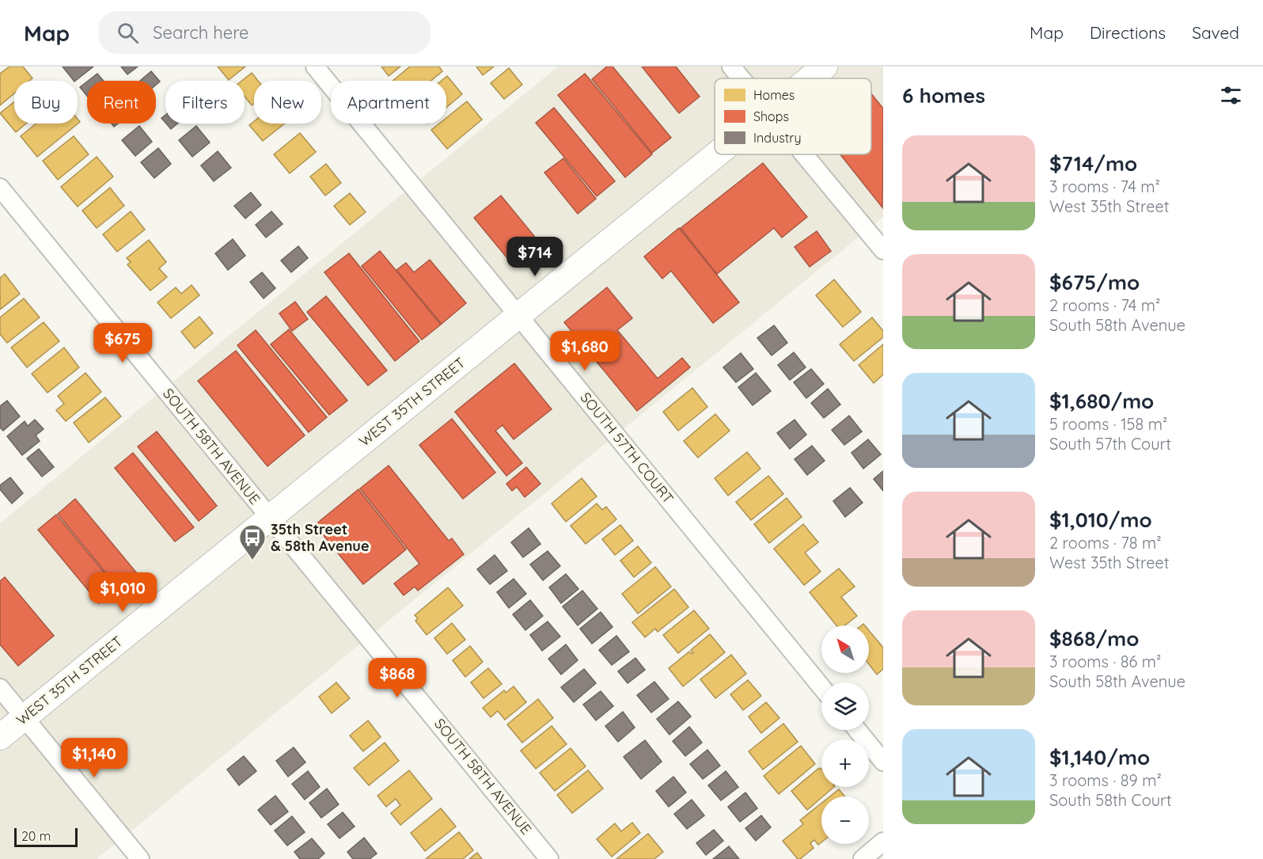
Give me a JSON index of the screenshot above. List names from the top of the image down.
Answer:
{
  "streets": {
    "street": ["WEST 35TH STREET", "SOUTH 58TH AVENUE", "SOUTH 57TH COURT"]
  },
  "crossings": [
    ["WEST 35TH STREET", "SOUTH 58TH AVENUE"],
    ["WEST 35TH STREET", "SOUTH 57TH COURT"]
  ],
  "places": {
    "bus stop": ["35th Street & 58th Avenue"]
  },
  "legend": ["Homes", "Shops", "Industry"],
  "scale_bar": "20 m",
  "north": "top left",
  "page": {
    "header": "Map",
    "search": "Search here",
    "nav": ["Map", "Directions", "Saved"],
    "heading": "6 homes",
    "chip": [
      "Buy",
      "Rent",
      "Filters",
      "New",
      "Apartment"
    ],
    "list": [
      {
        "name": "$714/mo",
        "note": "3 rooms · 74 m² · West 35th Street"
      },
      {
        "name": "$675/mo",
        "note": "2 rooms · 74 m² · South 58th Avenue"
      },
      {
        "name": "$1,680/mo",
        "note": "5 rooms · 158 m² · South 57th Court"
      },
      {
        "name": "$1,010/mo",
        "note": "2 rooms · 78 m² · West 35th Street"
      },
      {
        "name": "$868/mo",
        "note": "3 rooms · 86 m² · South 58th Avenue"
      },
      {
        "name": "$1,140/mo",
        "note": "3 rooms · 89 m² · South 58th Court"
      }
    ],
    "price": [
      "$714",
      "$675",
      "$1,680",
      "$1,010",
      "$868",
      "$1,140"
    ],
    "map_buttons": ["+", "−"],
    "scale": "20 m"
  }
}
